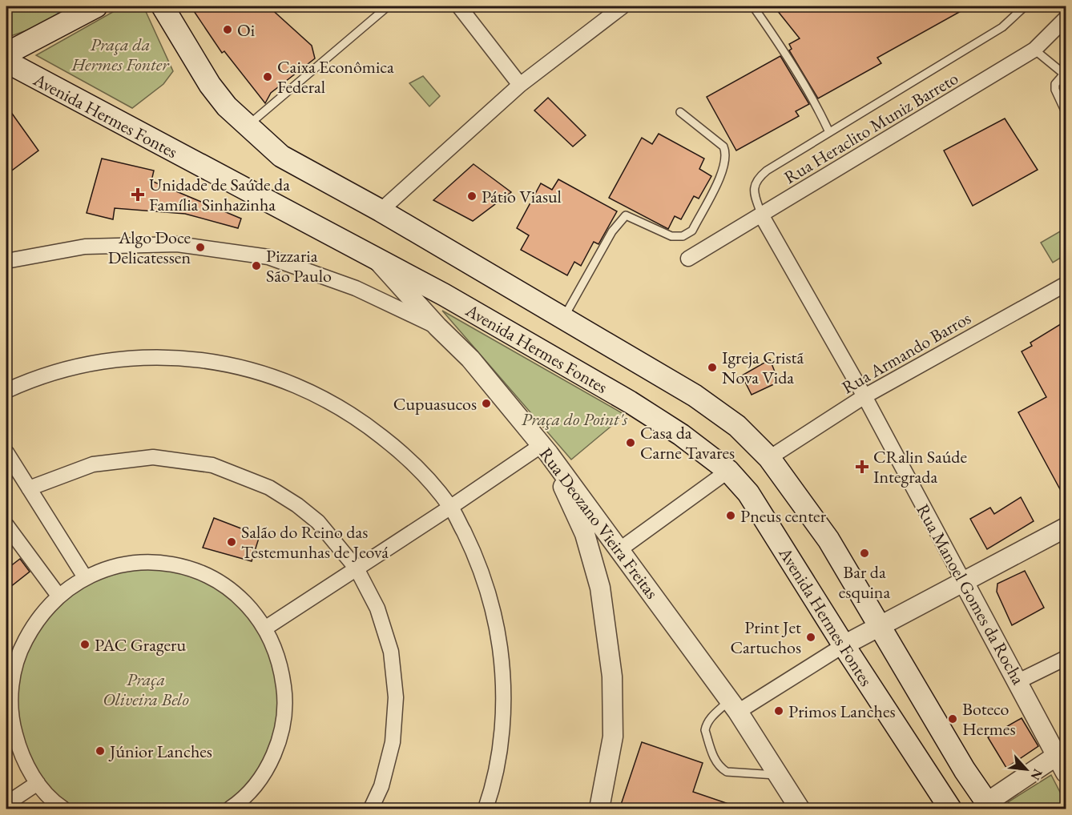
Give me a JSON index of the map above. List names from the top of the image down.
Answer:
{
  "streets": {
    "main road": ["Avenida Hermes Fontes"],
    "street": [
      "Rua Heraclito Muniz Barreto",
      "Rua Armando Barros",
      "Rua Deozano Vieira Freitas",
      "Rua Manoel Gomes da Rocha"
    ]
  },
  "crossings": [
    ["Avenida Hermes Fontes", "Rua Deozano Vieira Freitas"],
    ["Rua Heraclito Muniz Barreto", "Rua Manoel Gomes da Rocha"],
    ["Rua Armando Barros", "Rua Manoel Gomes da Rocha"]
  ],
  "parks": ["Praça da Hermes Fonter", "Praça do Point's", "Praça Oliveira Belo"],
  "places": {
    "other": [
      "Oi",
      "Caixa Econômica Federal",
      "Pátio Viasul",
      "Algo Doce Delicatessen",
      "Pizzaria São Paulo",
      "Igreja Cristã Nova Vida",
      "Cupuasucos",
      "Casa da Carne Tavares",
      "Pneus center",
      "Salão do Reino das Testemunhas de Jeová",
      "Bar da esquina",
      "Print Jet Cartuchos",
      "PAC Grageru",
      "Primos Lanches",
      "Boteco Hermes",
      "Júnior Lanches"
    ],
    "health": ["Unidade de Saúde da Família Sinhazinha", "CRalin Saúde Integrada"]
  },
  "north": "bottom right"
}
